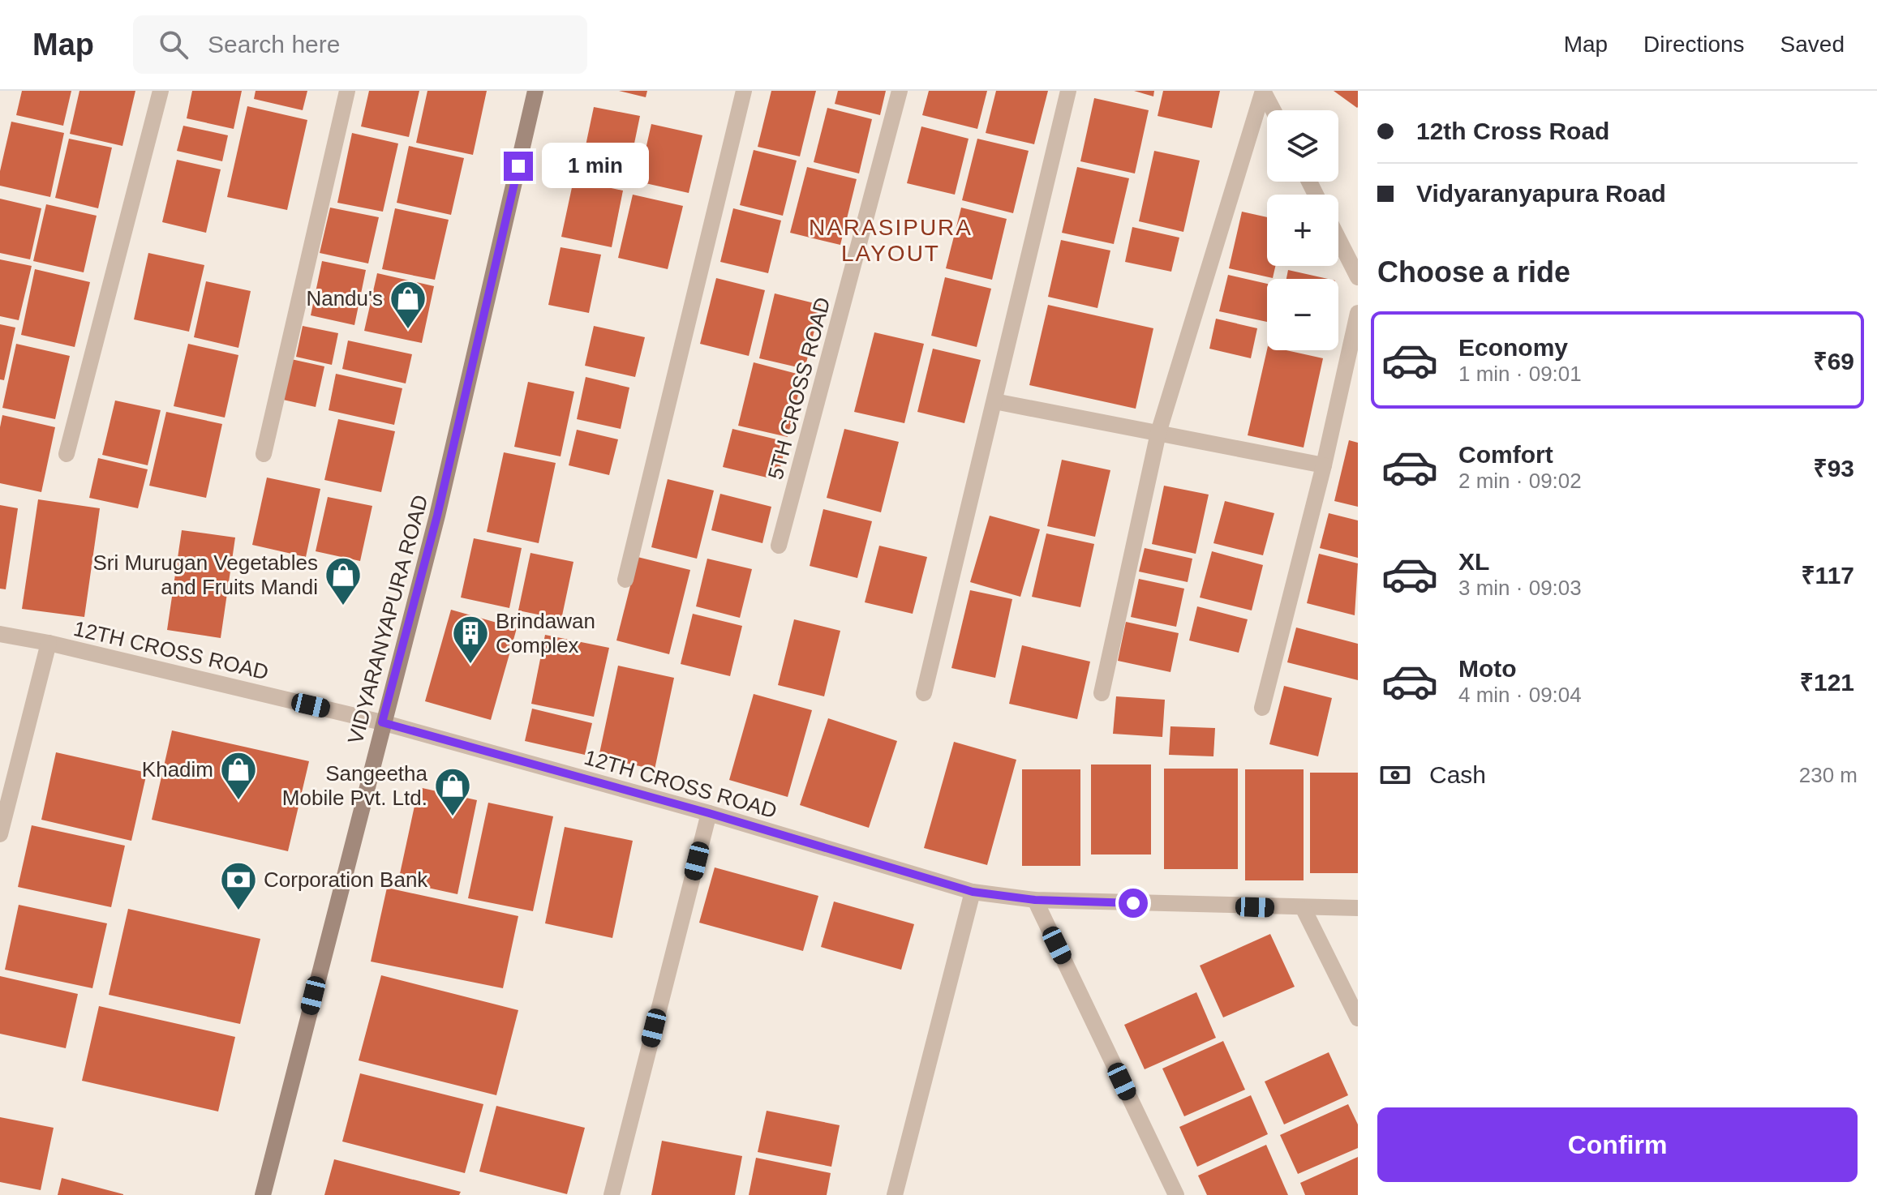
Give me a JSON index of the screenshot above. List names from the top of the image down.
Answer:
{
  "streets": {
    "main road": ["VIDYARANYAPURA ROAD"],
    "street": ["5TH CROSS ROAD", "12TH CROSS ROAD"]
  },
  "crossings": [
    ["VIDYARANYAPURA ROAD", "12TH CROSS ROAD"]
  ],
  "districts": ["NARASIPURA LAYOUT"],
  "places": {
    "shop": [
      "Nandu's",
      "Sri Murugan Vegetables and Fruits Mandi",
      "Khadim",
      "Sangeetha Mobile Pvt. Ltd."
    ],
    "building": ["Brindawan Complex"],
    "bank": ["Corporation Bank"]
  },
  "page": {
    "header": "Map",
    "search": "Search here",
    "nav": ["Map", "Directions", "Saved"],
    "banner": ["12th Cross Road", "Vidyaranyapura Road"],
    "map_buttons": ["+", "−"],
    "bubble": "1 min",
    "heading": "Choose a ride",
    "list": [
      {
        "name": "Economy",
        "note": "1 min · 09:01",
        "value": "₹69"
      },
      {
        "name": "Comfort",
        "note": "2 min · 09:02",
        "value": "₹93"
      },
      {
        "name": "XL",
        "note": "3 min · 09:03",
        "value": "₹117"
      },
      {
        "name": "Moto",
        "note": "4 min · 09:04",
        "value": "₹121"
      }
    ],
    "pay": ["Cash", "230 m"],
    "buttons": "Confirm"
  }
}
